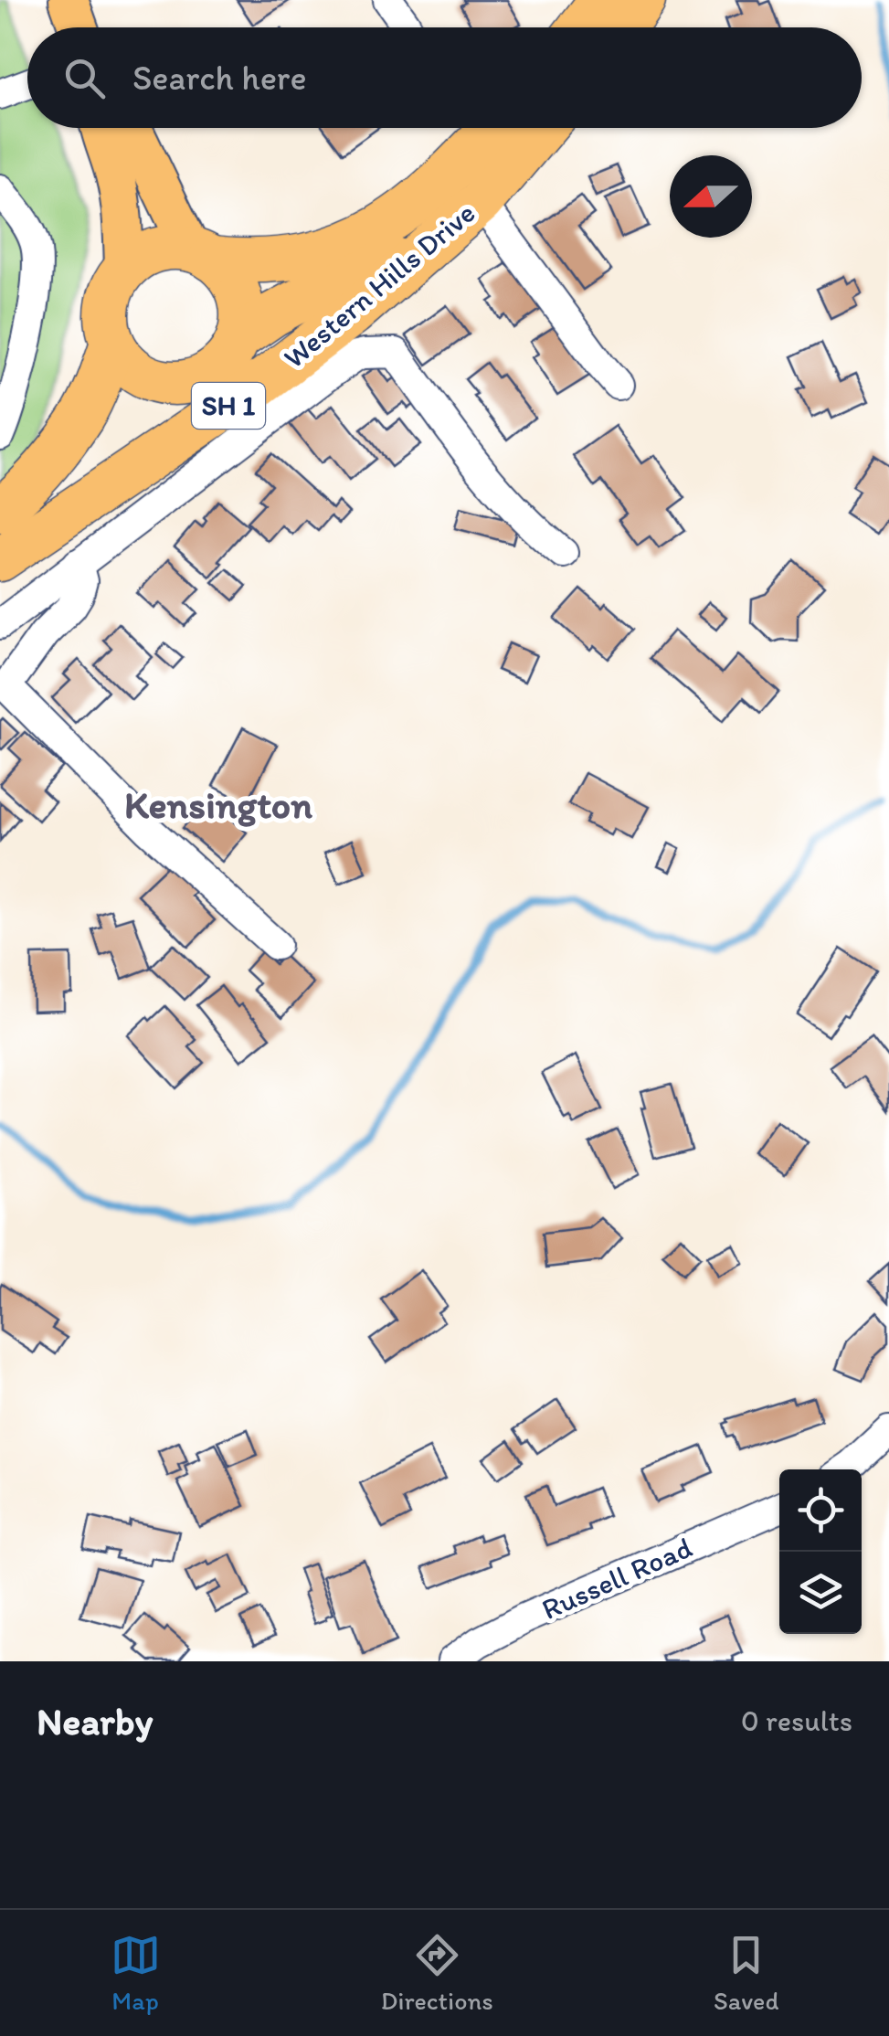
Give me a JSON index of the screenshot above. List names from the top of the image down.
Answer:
{
  "streets": {
    "highway": ["Western Hills Drive", "SH 1"],
    "street": ["Russell Road"]
  },
  "crossings": [
    ["Western Hills Drive", "SH 1"]
  ],
  "districts": ["Kensington"],
  "north": "left",
  "page": {
    "search": "Search here",
    "heading": ["Nearby", "0 results"],
    "nav": ["Map", "Directions", "Saved"]
  }
}
